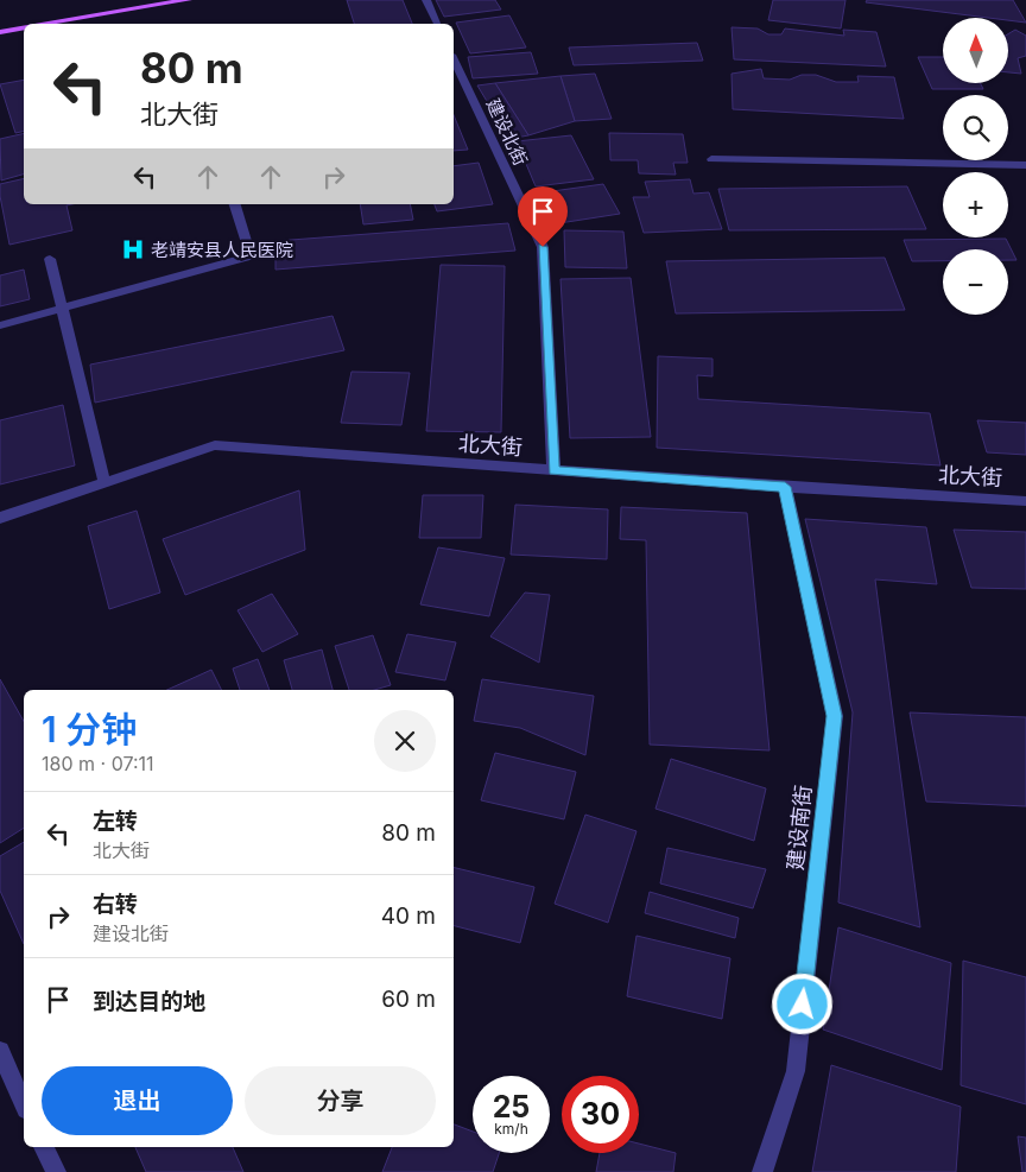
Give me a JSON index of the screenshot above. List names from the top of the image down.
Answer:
{
  "streets": {
    "street": ["建设北街", "北大街", "建设南街"]
  },
  "crossings": [
    ["建设北街", "北大街"],
    ["北大街", "建设南街"]
  ],
  "places": {
    "hospital": ["老靖安县人民医院"]
  },
  "north": "top",
  "page": {
    "map_buttons": ["+", "−"],
    "turn": ["80 m", "北大街"],
    "heading": ["1 分钟", "180 m · 07:11"],
    "list": [
      {
        "name": "左转",
        "note": "北大街",
        "value": "80 m"
      },
      {
        "name": "右转",
        "note": "建设北街",
        "value": "40 m"
      },
      {
        "name": "到达目的地",
        "value": "60 m"
      }
    ],
    "buttons": ["退出", "分享"],
    "speed": "25 km/h",
    "limit": "30"
  }
}
